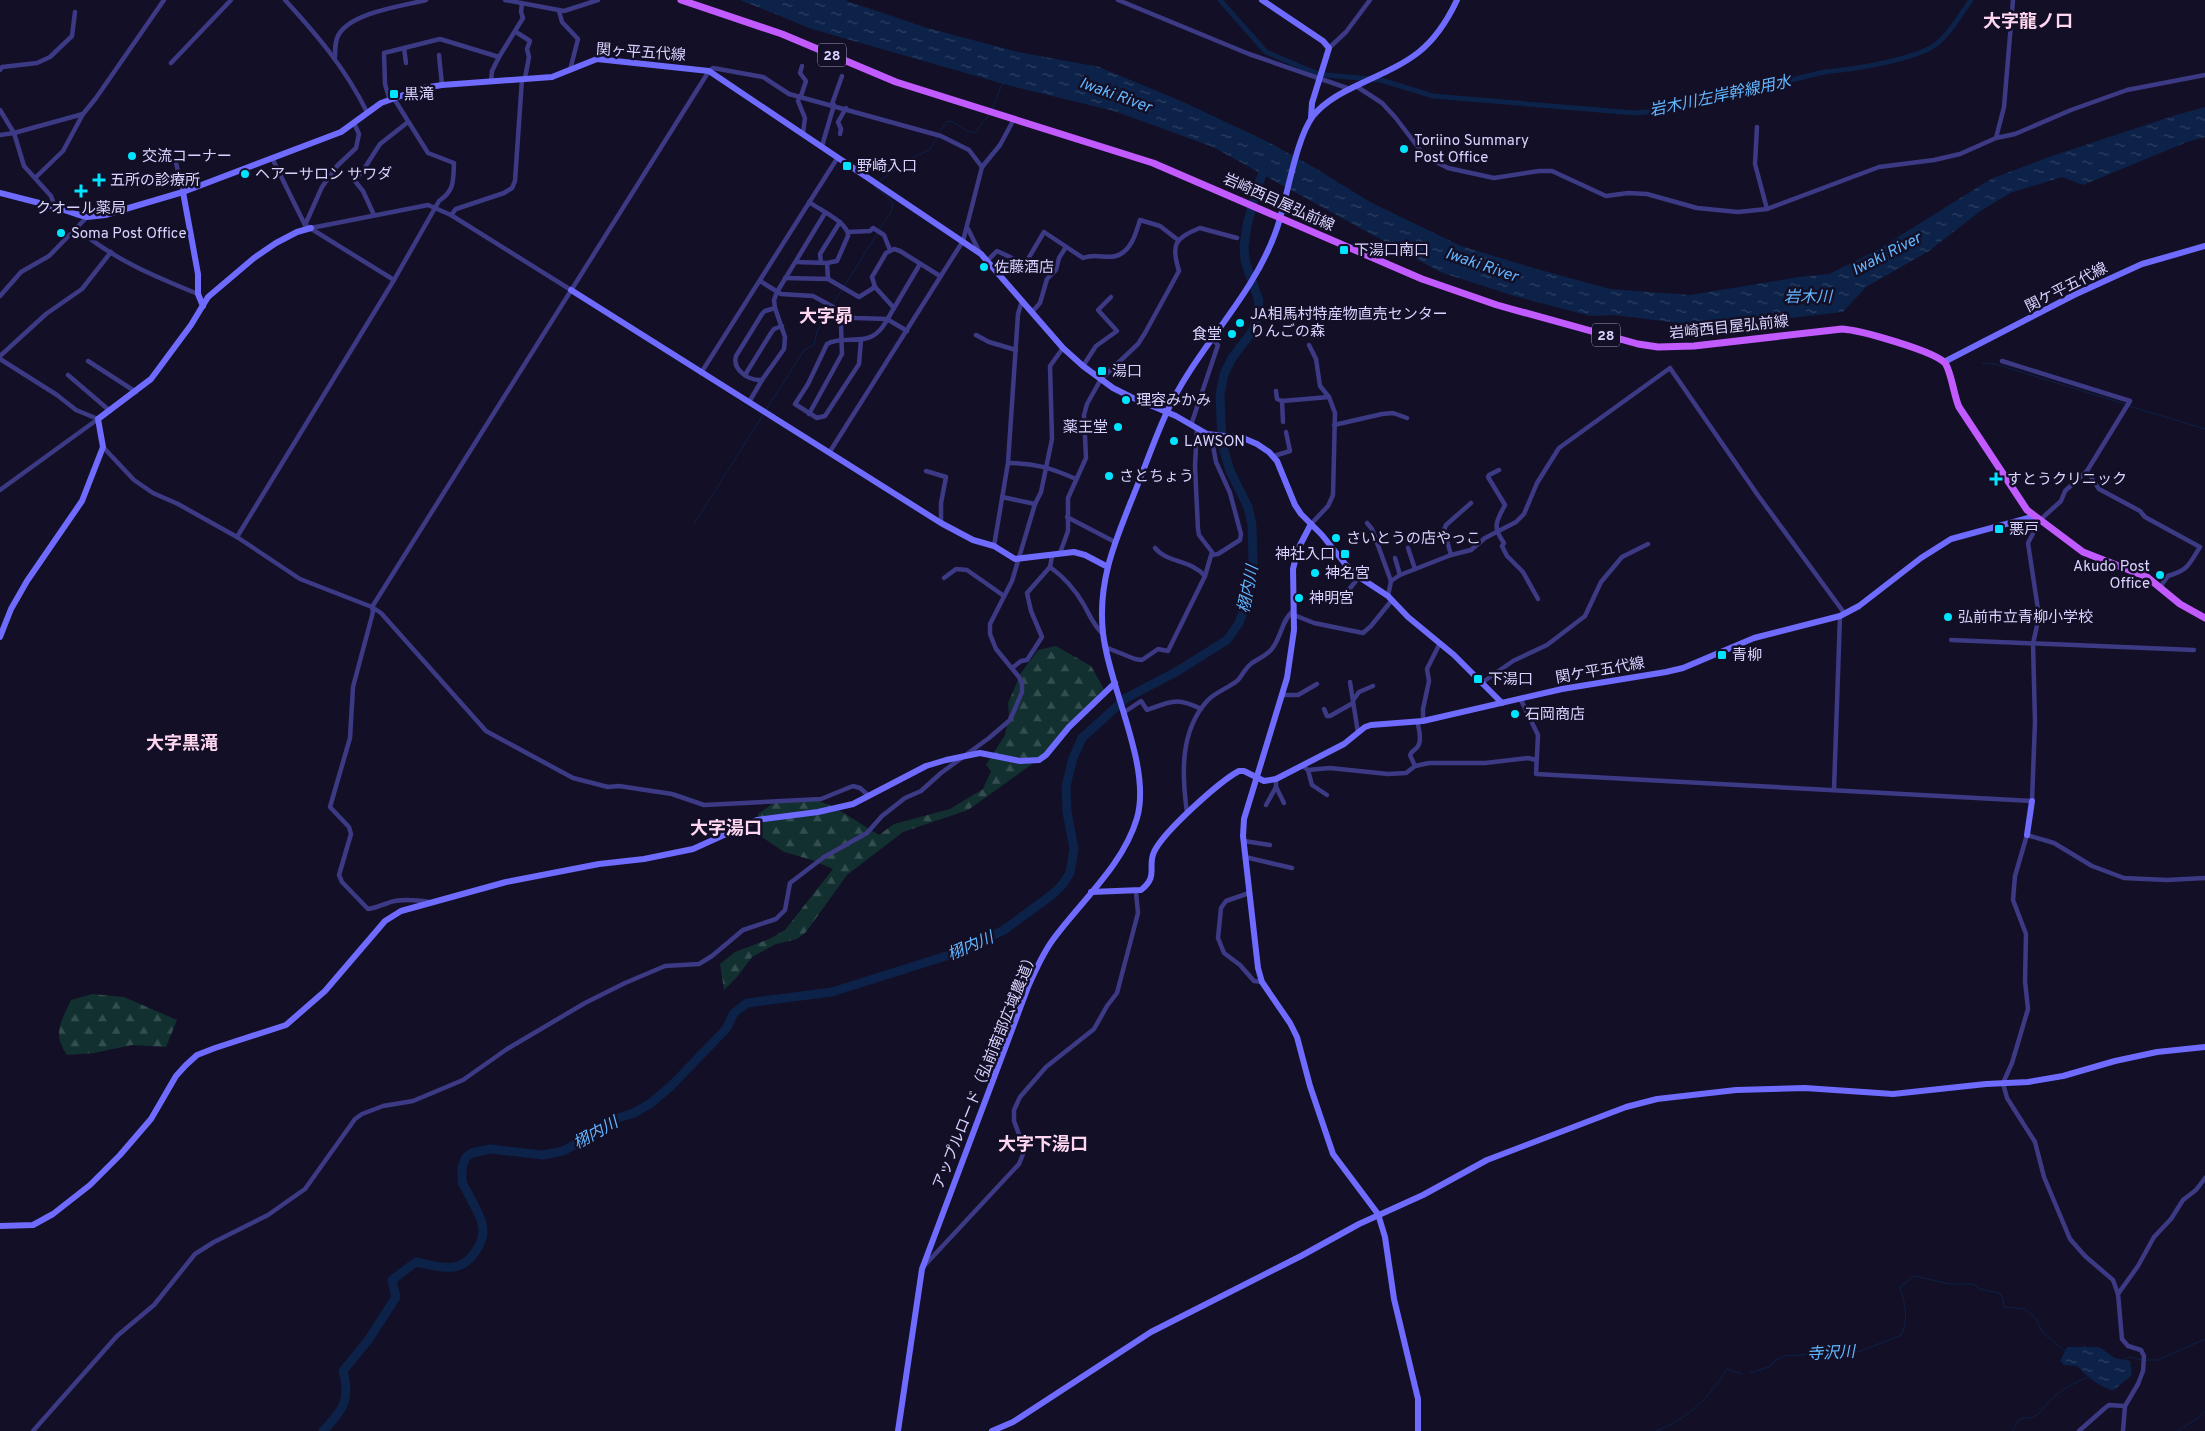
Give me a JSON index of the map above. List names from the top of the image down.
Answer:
{
  "streets": {
    "main road": ["28", "岩崎西目屋弘前線"],
    "street": ["関ヶ平五代線", "関ケ平五代線", "アップルロード（弘前南部広域農道）"]
  },
  "crossings": [
    ["関ヶ平五代線", "アップルロード（弘前南部広域農道）"],
    ["岩崎西目屋弘前線", "関ケ平五代線"],
    ["岩崎西目屋弘前線", "アップルロード（弘前南部広域農道）"]
  ],
  "districts": [
    "大字龍ノ口",
    "大字昴",
    "大字黒滝",
    "大字湯口",
    "大字下湯口"
  ],
  "water": [
    "Iwaki River",
    "岩木川左岸幹線用水",
    "岩木川",
    "栩内川",
    "寺沢川"
  ],
  "places": {
    "transit": [
      "黒滝",
      "野崎入口",
      "下湯口南口",
      "湯口",
      "悪戸",
      "神社入口",
      "青柳",
      "下湯口"
    ],
    "other": [
      "Toriino Summary Post Office",
      "交流コーナー",
      "ヘアーサロン サワダ",
      "Soma Post Office",
      "佐藤酒店",
      "JA相馬村特産物直売センター りんごの森",
      "食堂",
      "理容みかみ",
      "薬王堂",
      "LAWSON",
      "さとちょう",
      "さいとうの店やっこ",
      "神名宮",
      "Akudo Post Office",
      "神明宮",
      "弘前市立青柳小学校",
      "石岡商店"
    ],
    "health": ["五所の診療所", "クオール薬局", "すとうクリニック"]
  }
}
